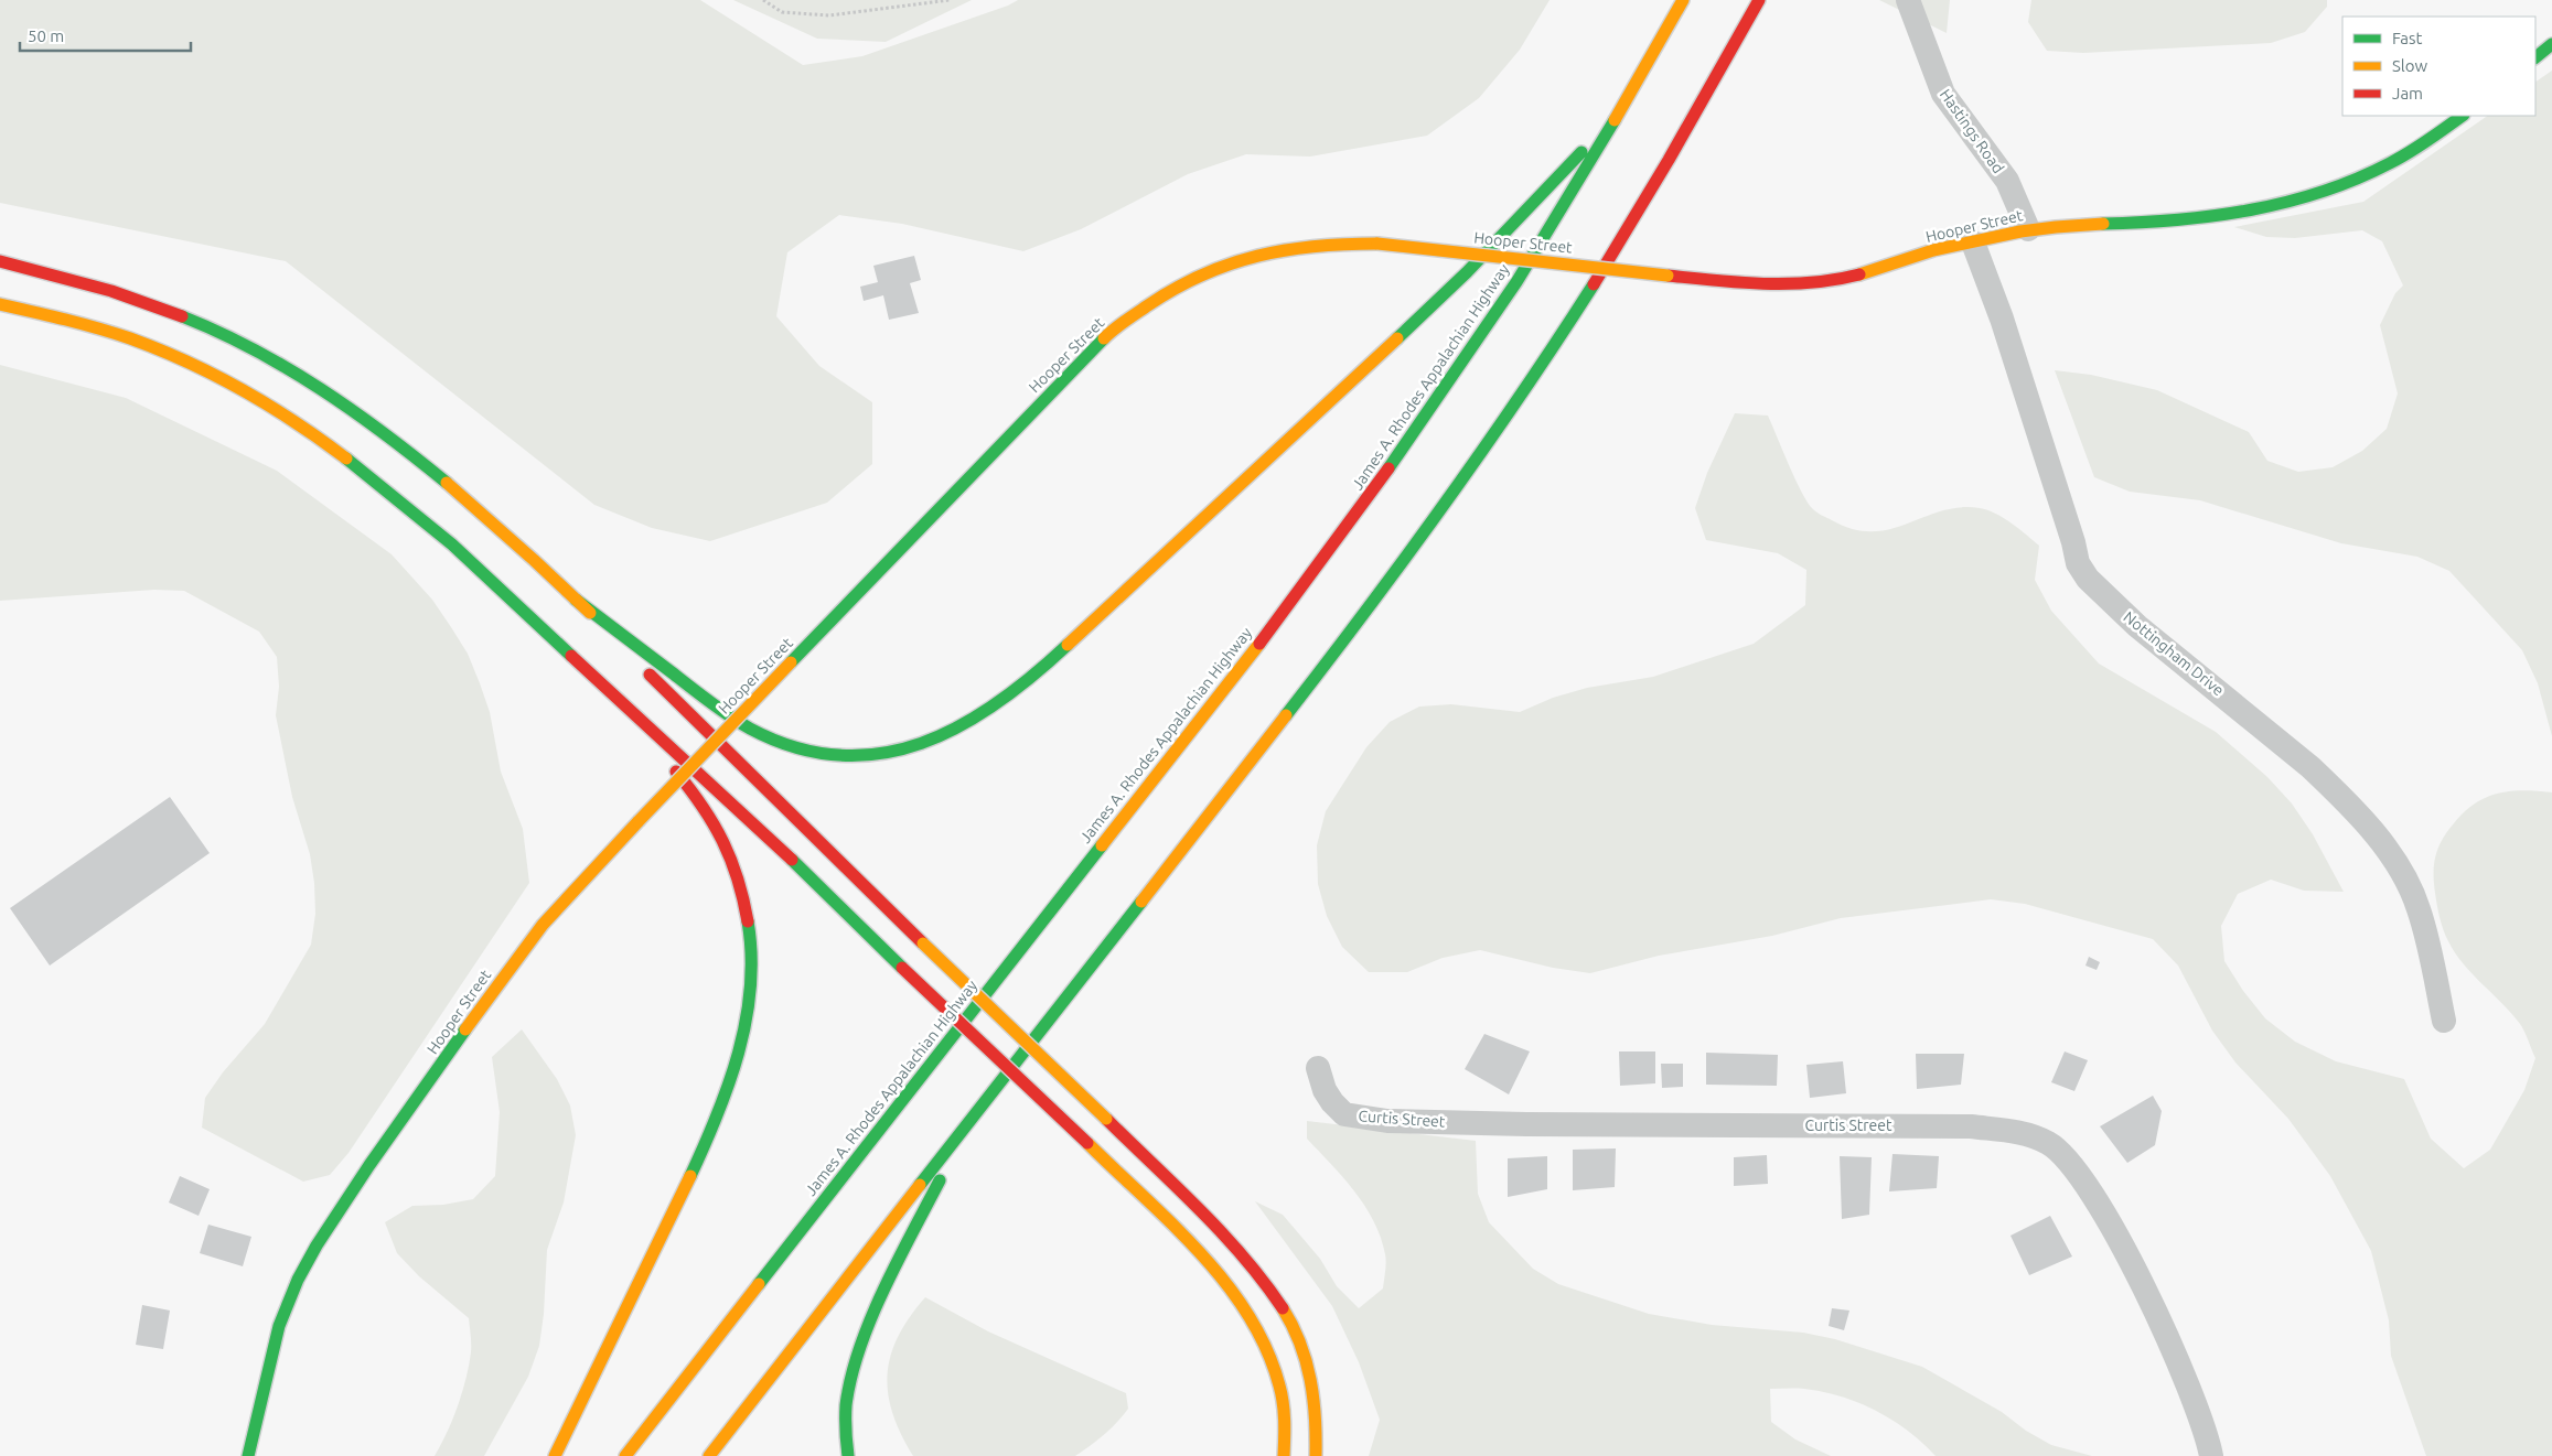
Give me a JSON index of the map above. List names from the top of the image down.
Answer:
{
  "streets": {
    "main road": ["Hooper Street", "James A. Rhodes Appalachian Highway"],
    "street": ["Hastings Road", "Nottingham Drive", "Curtis Street"]
  },
  "crossings": [
    ["Hastings Road", "Hooper Street"],
    ["Hooper Street", "Nottingham Drive"]
  ],
  "legend": ["Fast", "Slow", "Jam"],
  "scale_bar": "50 m"
}
